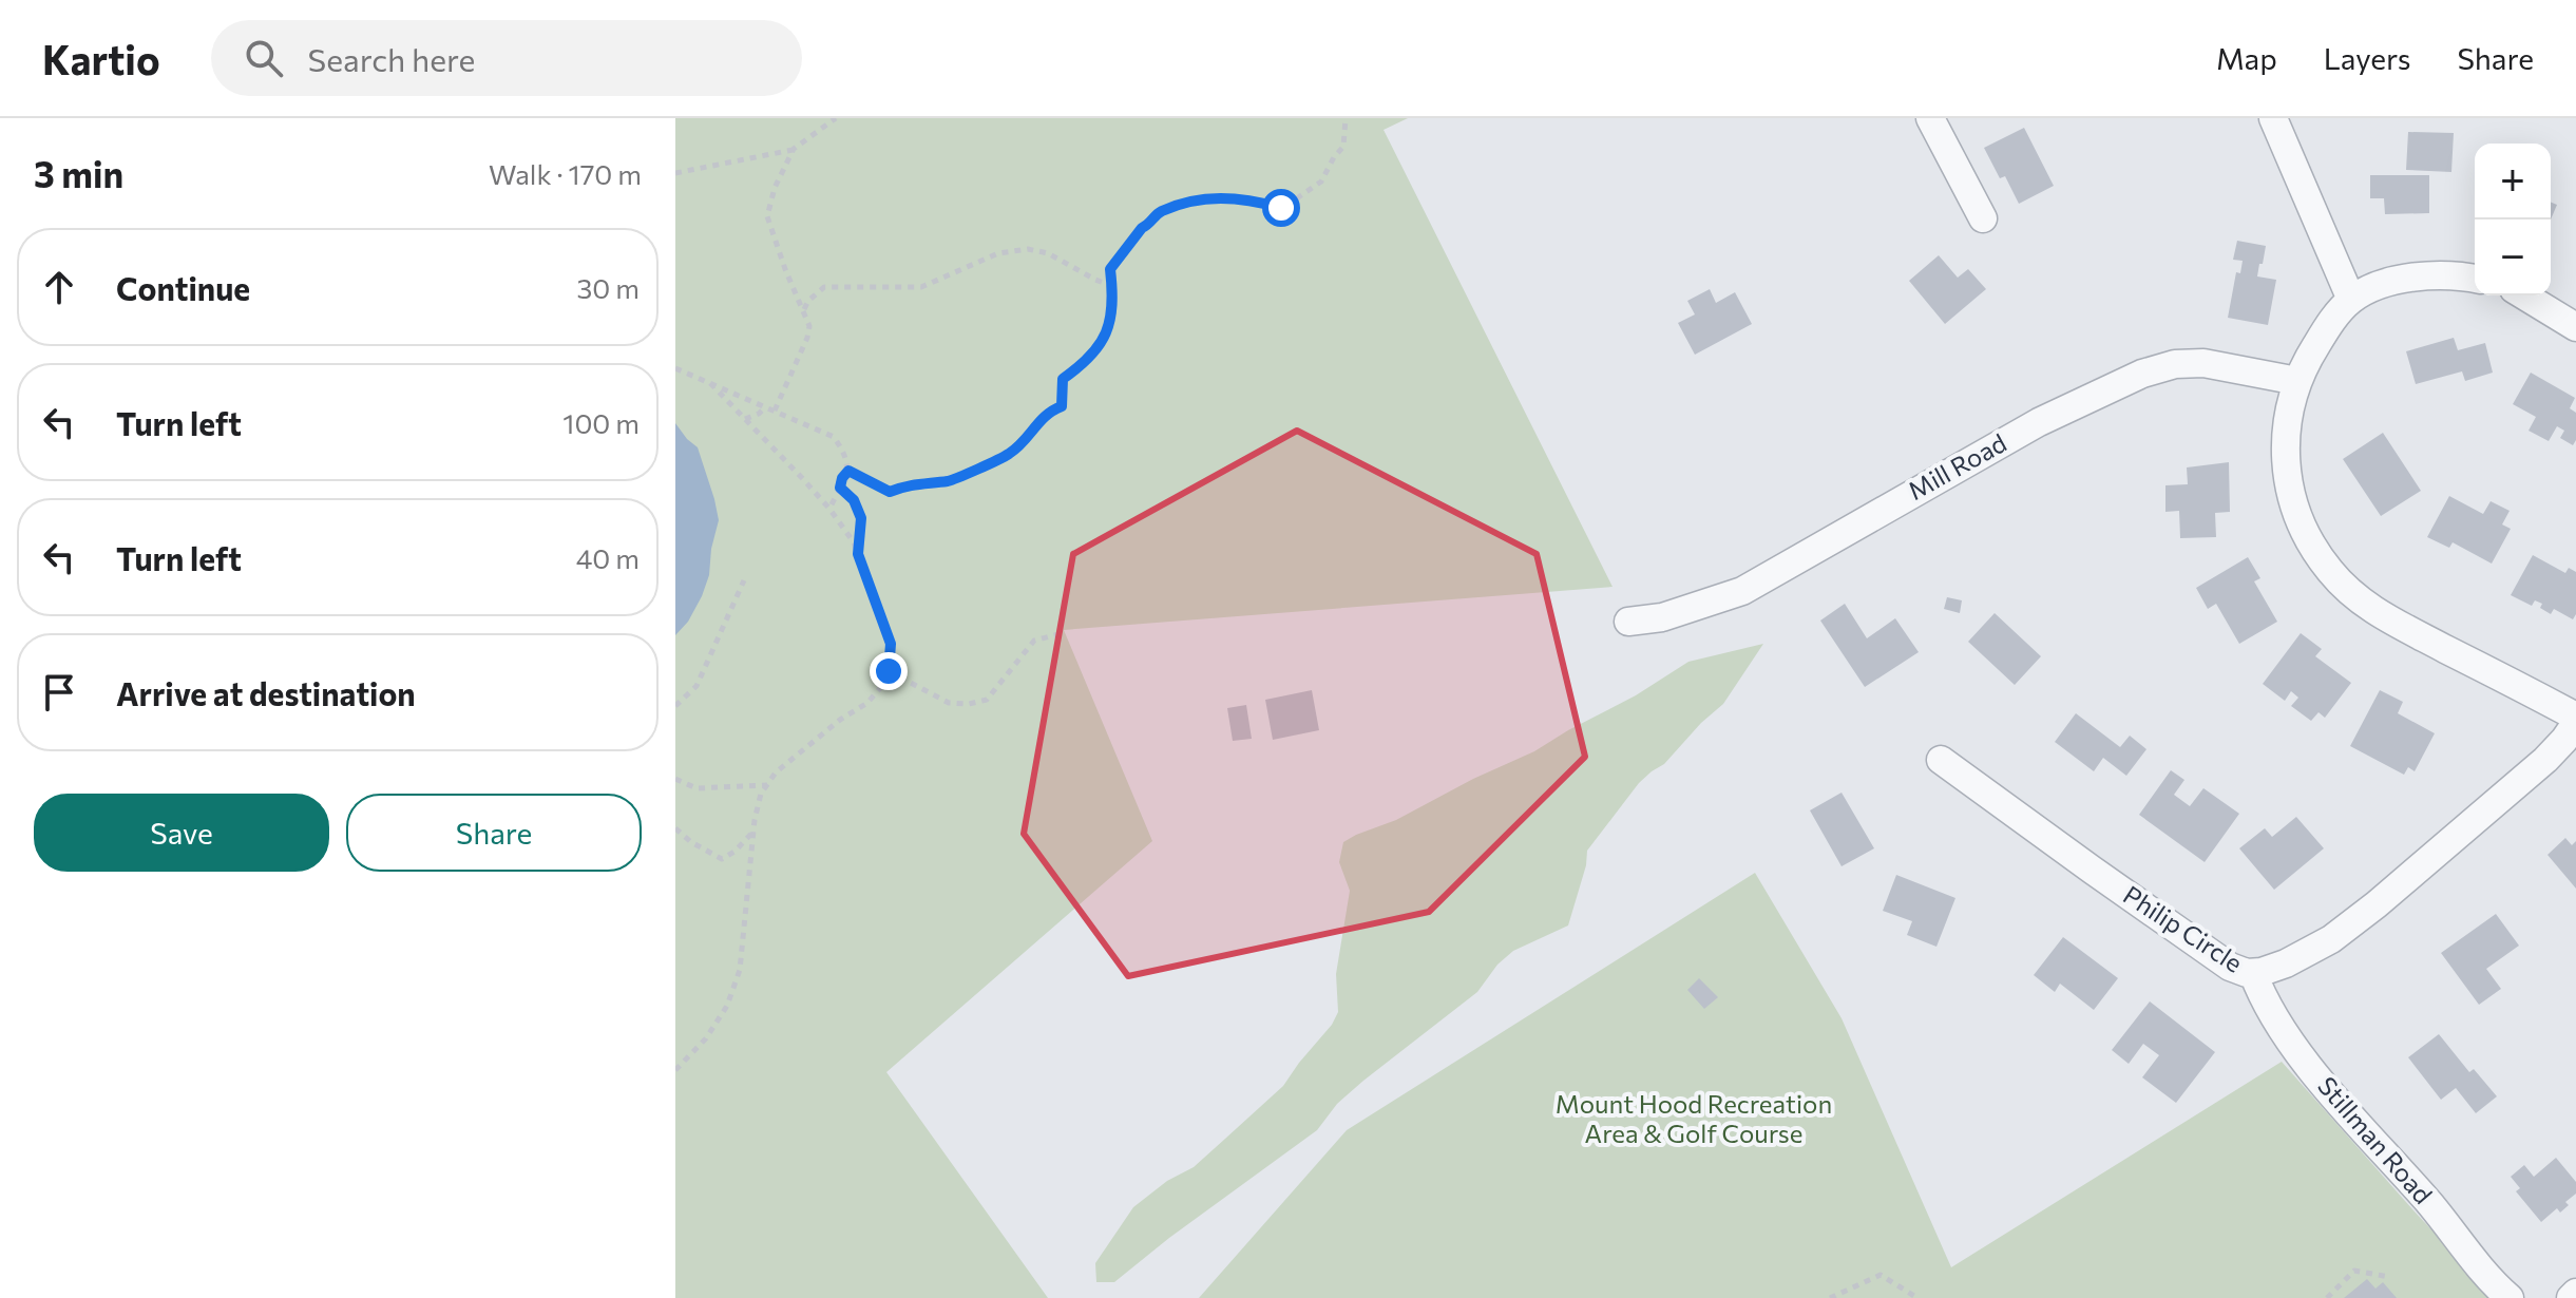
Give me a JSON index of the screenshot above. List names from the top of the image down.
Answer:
{
  "streets": {
    "street": ["Mill Road", "Philip Circle", "Stillman Road"]
  },
  "crossings": [
    ["Philip Circle", "Stillman Road"]
  ],
  "parks": ["Mount Hood Recreation Area & Golf Course"],
  "page": {
    "header": "Kartio",
    "search": "Search here",
    "nav": ["Map", "Layers", "Share"],
    "heading": ["3 min", "Walk · 170 m"],
    "map_buttons": ["+", "−"],
    "list": [
      ["Continue", "30 m"],
      ["Turn left", "100 m"],
      ["Turn left", "40 m"],
      "Arrive at destination"
    ],
    "buttons": ["Save", "Share"]
  }
}
